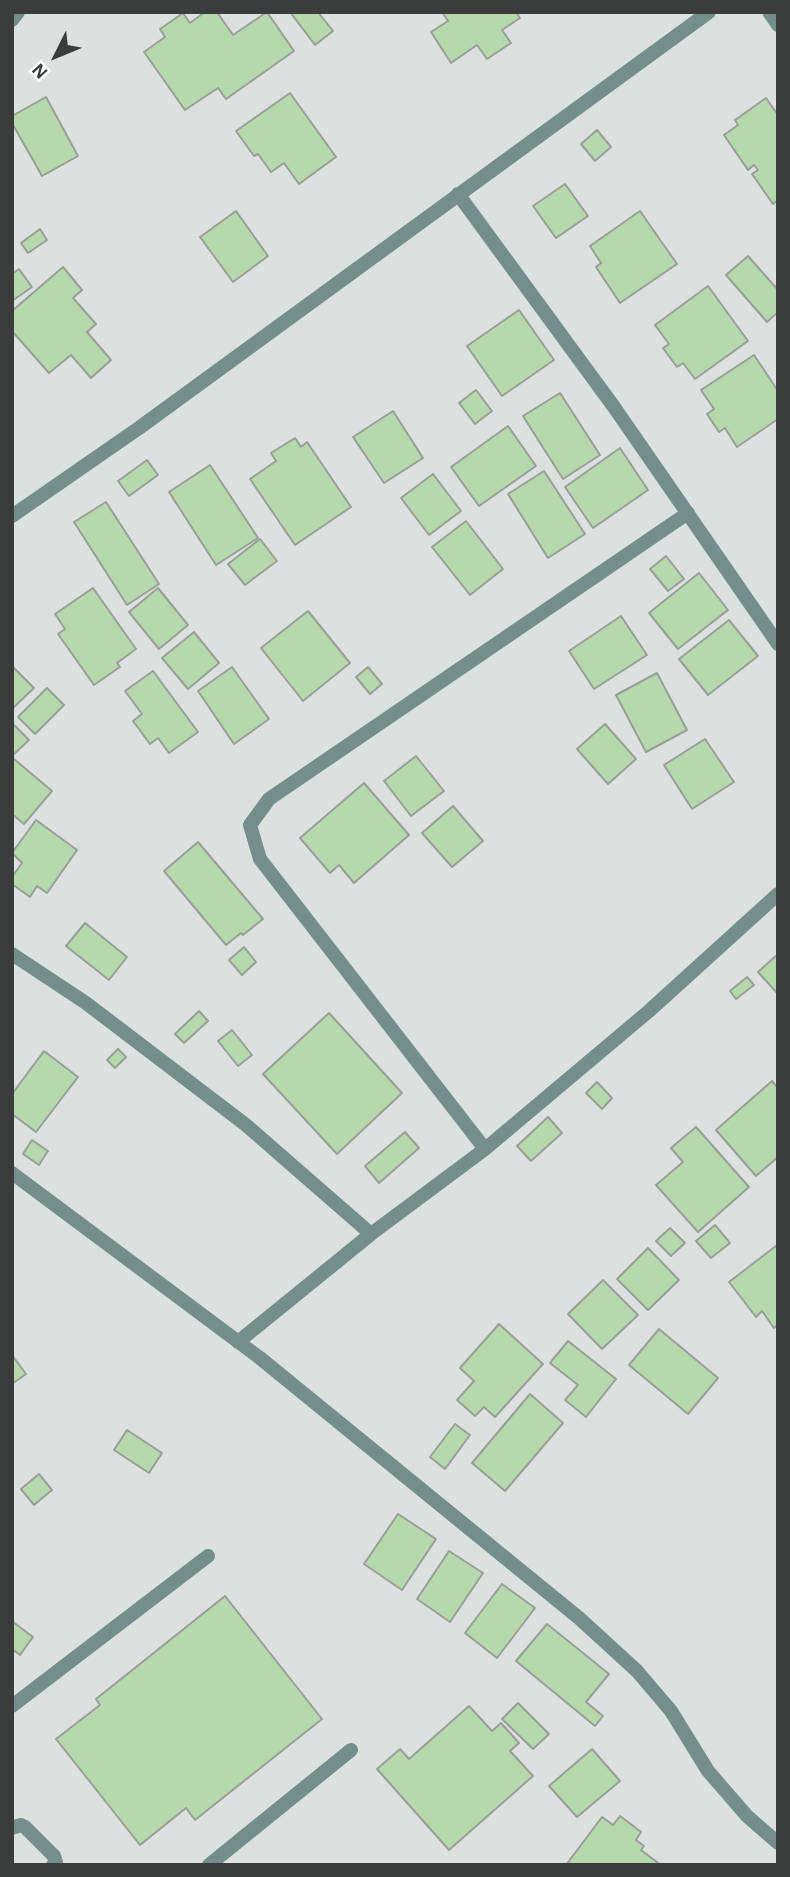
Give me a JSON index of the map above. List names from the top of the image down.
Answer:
{
  "north": "bottom left"
}
